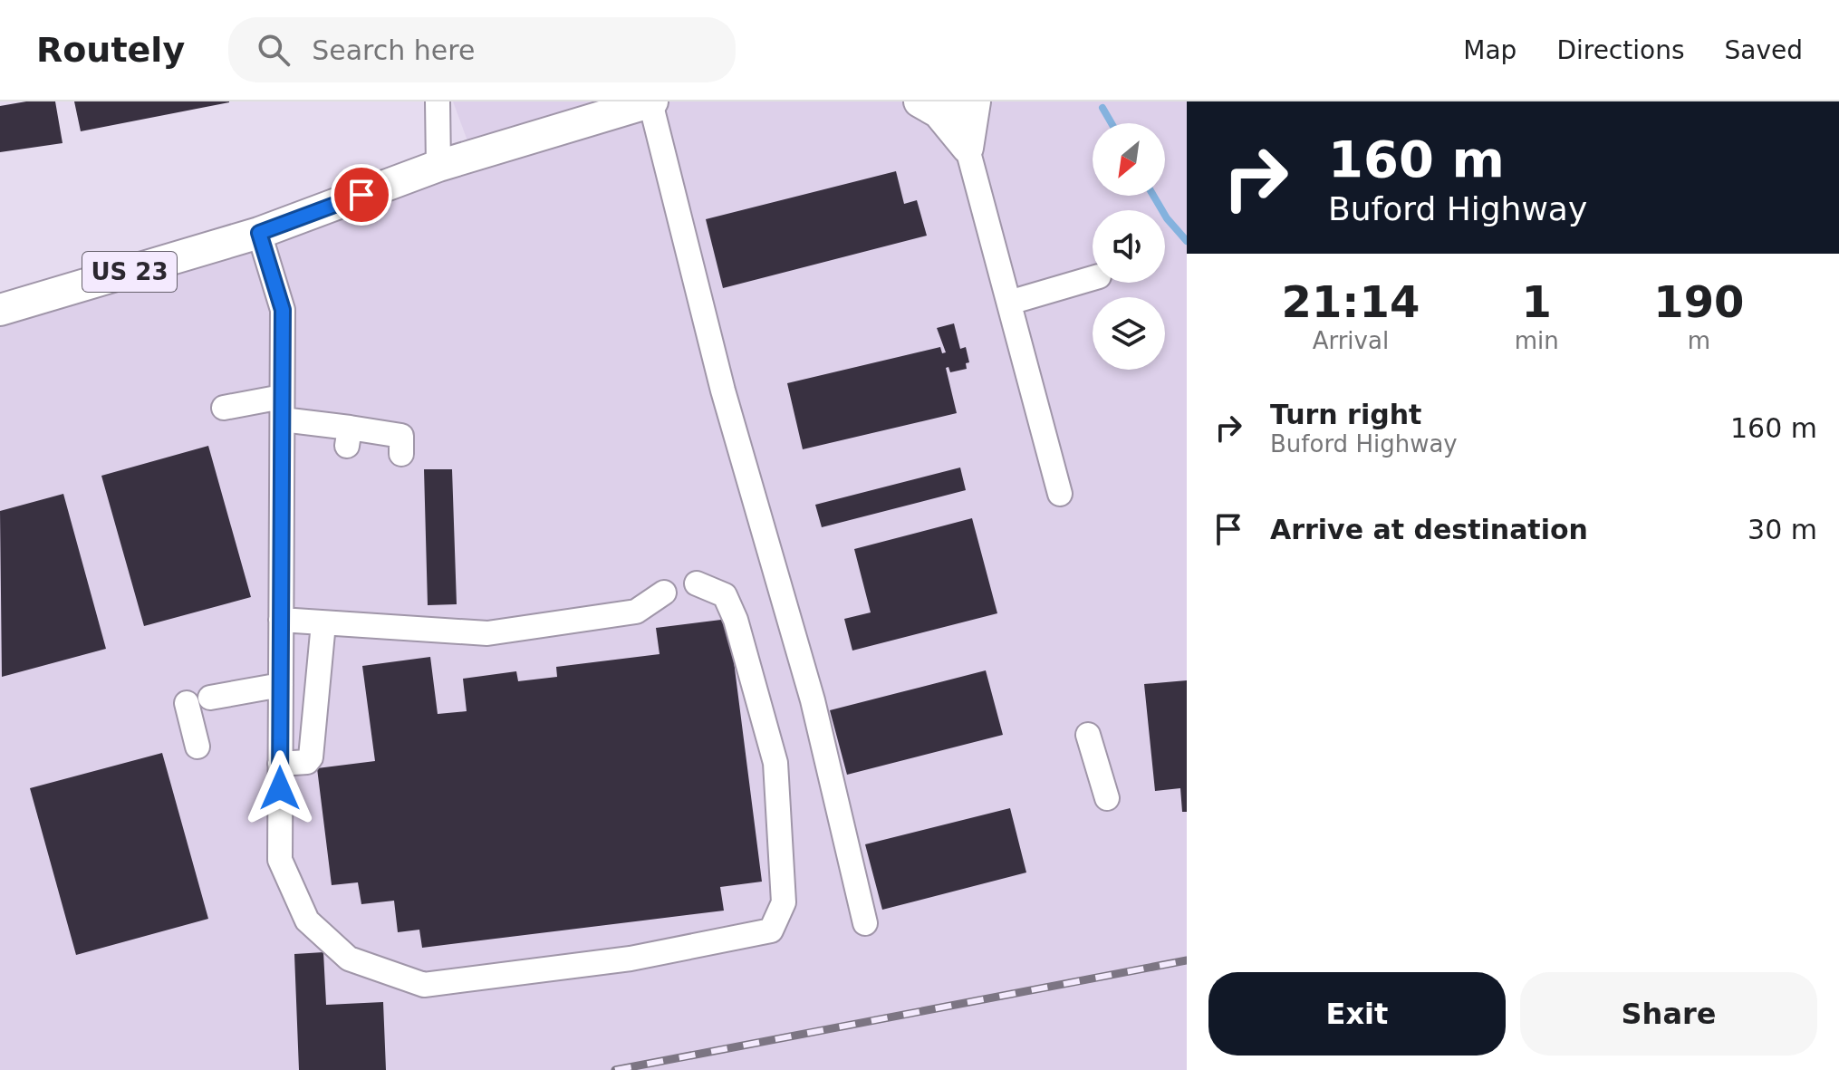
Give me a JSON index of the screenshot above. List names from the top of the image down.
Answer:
{
  "streets": {
    "main road": ["US 23"]
  },
  "north": "bottom left",
  "page": {
    "header": "Routely",
    "search": "Search here",
    "nav": ["Map", "Directions", "Saved"],
    "turn": ["160 m", "Buford Highway"],
    "eta": [
      "21:14",
      "Arrival",
      "1",
      "min",
      "190",
      "m"
    ],
    "list": [
      {
        "name": "Turn right",
        "note": "Buford Highway",
        "value": "160 m"
      },
      {
        "name": "Arrive at destination",
        "value": "30 m"
      }
    ],
    "buttons": ["Exit", "Share"]
  }
}
